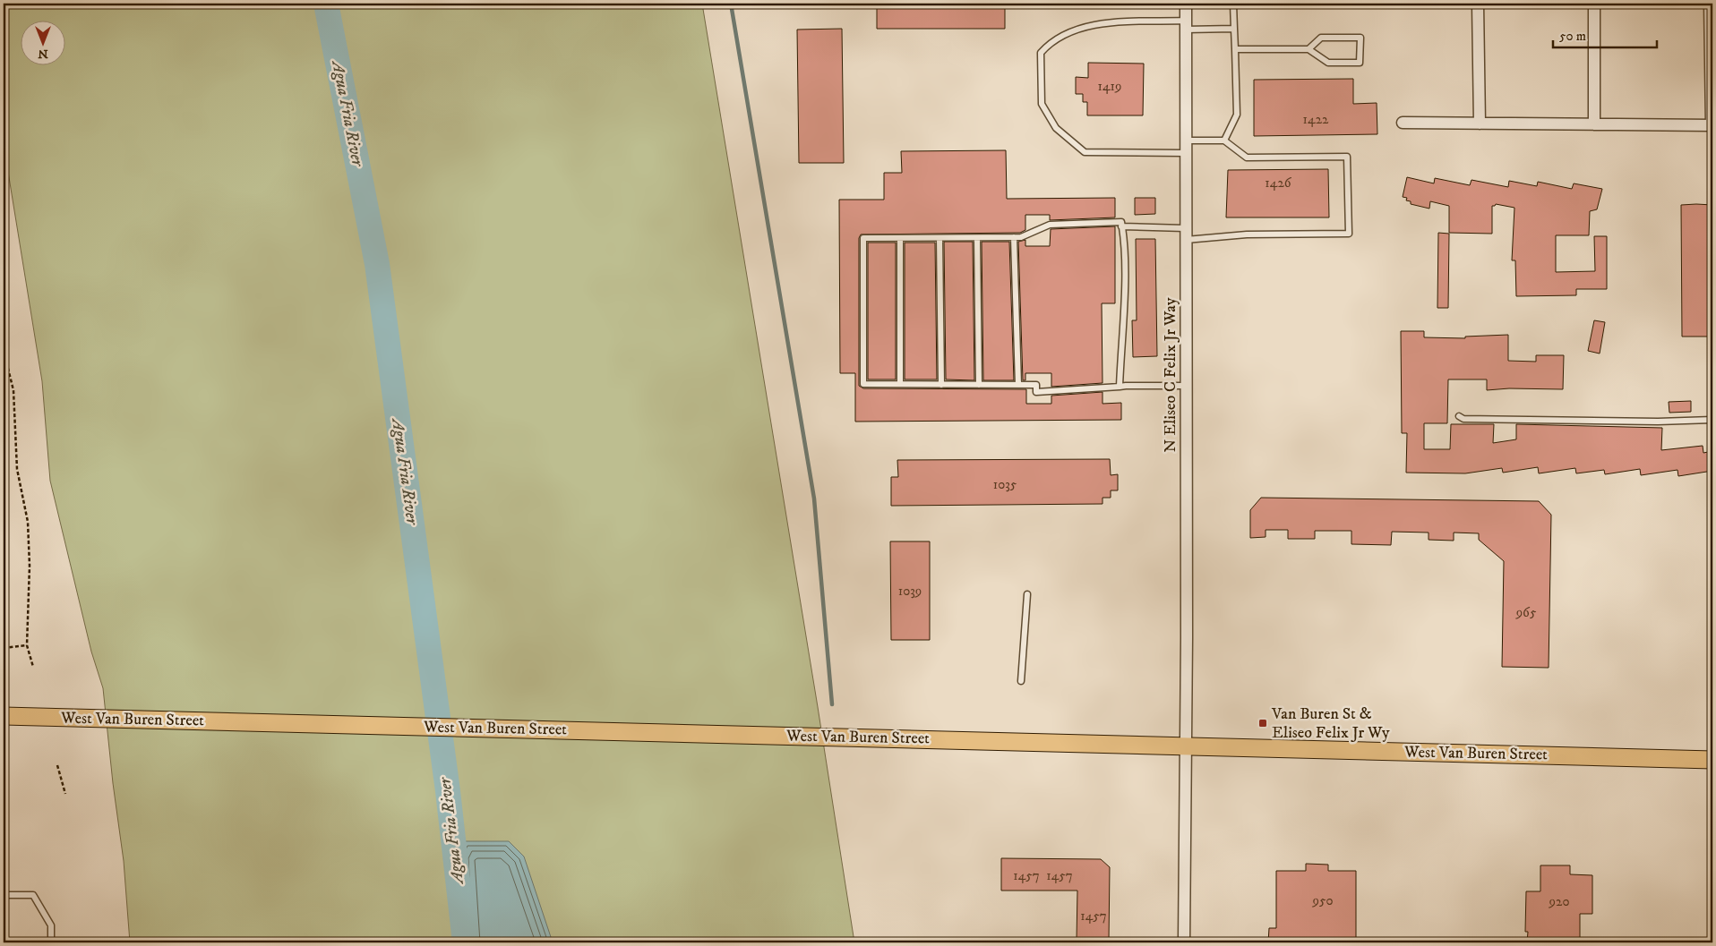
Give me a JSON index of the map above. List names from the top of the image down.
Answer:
{
  "streets": {
    "main road": ["West Van Buren Street"],
    "street": ["N Eliseo C Felix Jr Way"]
  },
  "crossings": [
    ["N Eliseo C Felix Jr Way", "West Van Buren Street"]
  ],
  "water": ["Agua Fria River"],
  "places": {
    "transit": ["Van Buren St & Eliseo Felix Jr Wy"]
  },
  "house_numbers": [
    "1419",
    "1422",
    "1426",
    "1035",
    "1039",
    "965",
    "1457",
    "1457",
    "950",
    "920",
    "1457"
  ],
  "scale_bar": "50 m",
  "north": "bottom"
}
